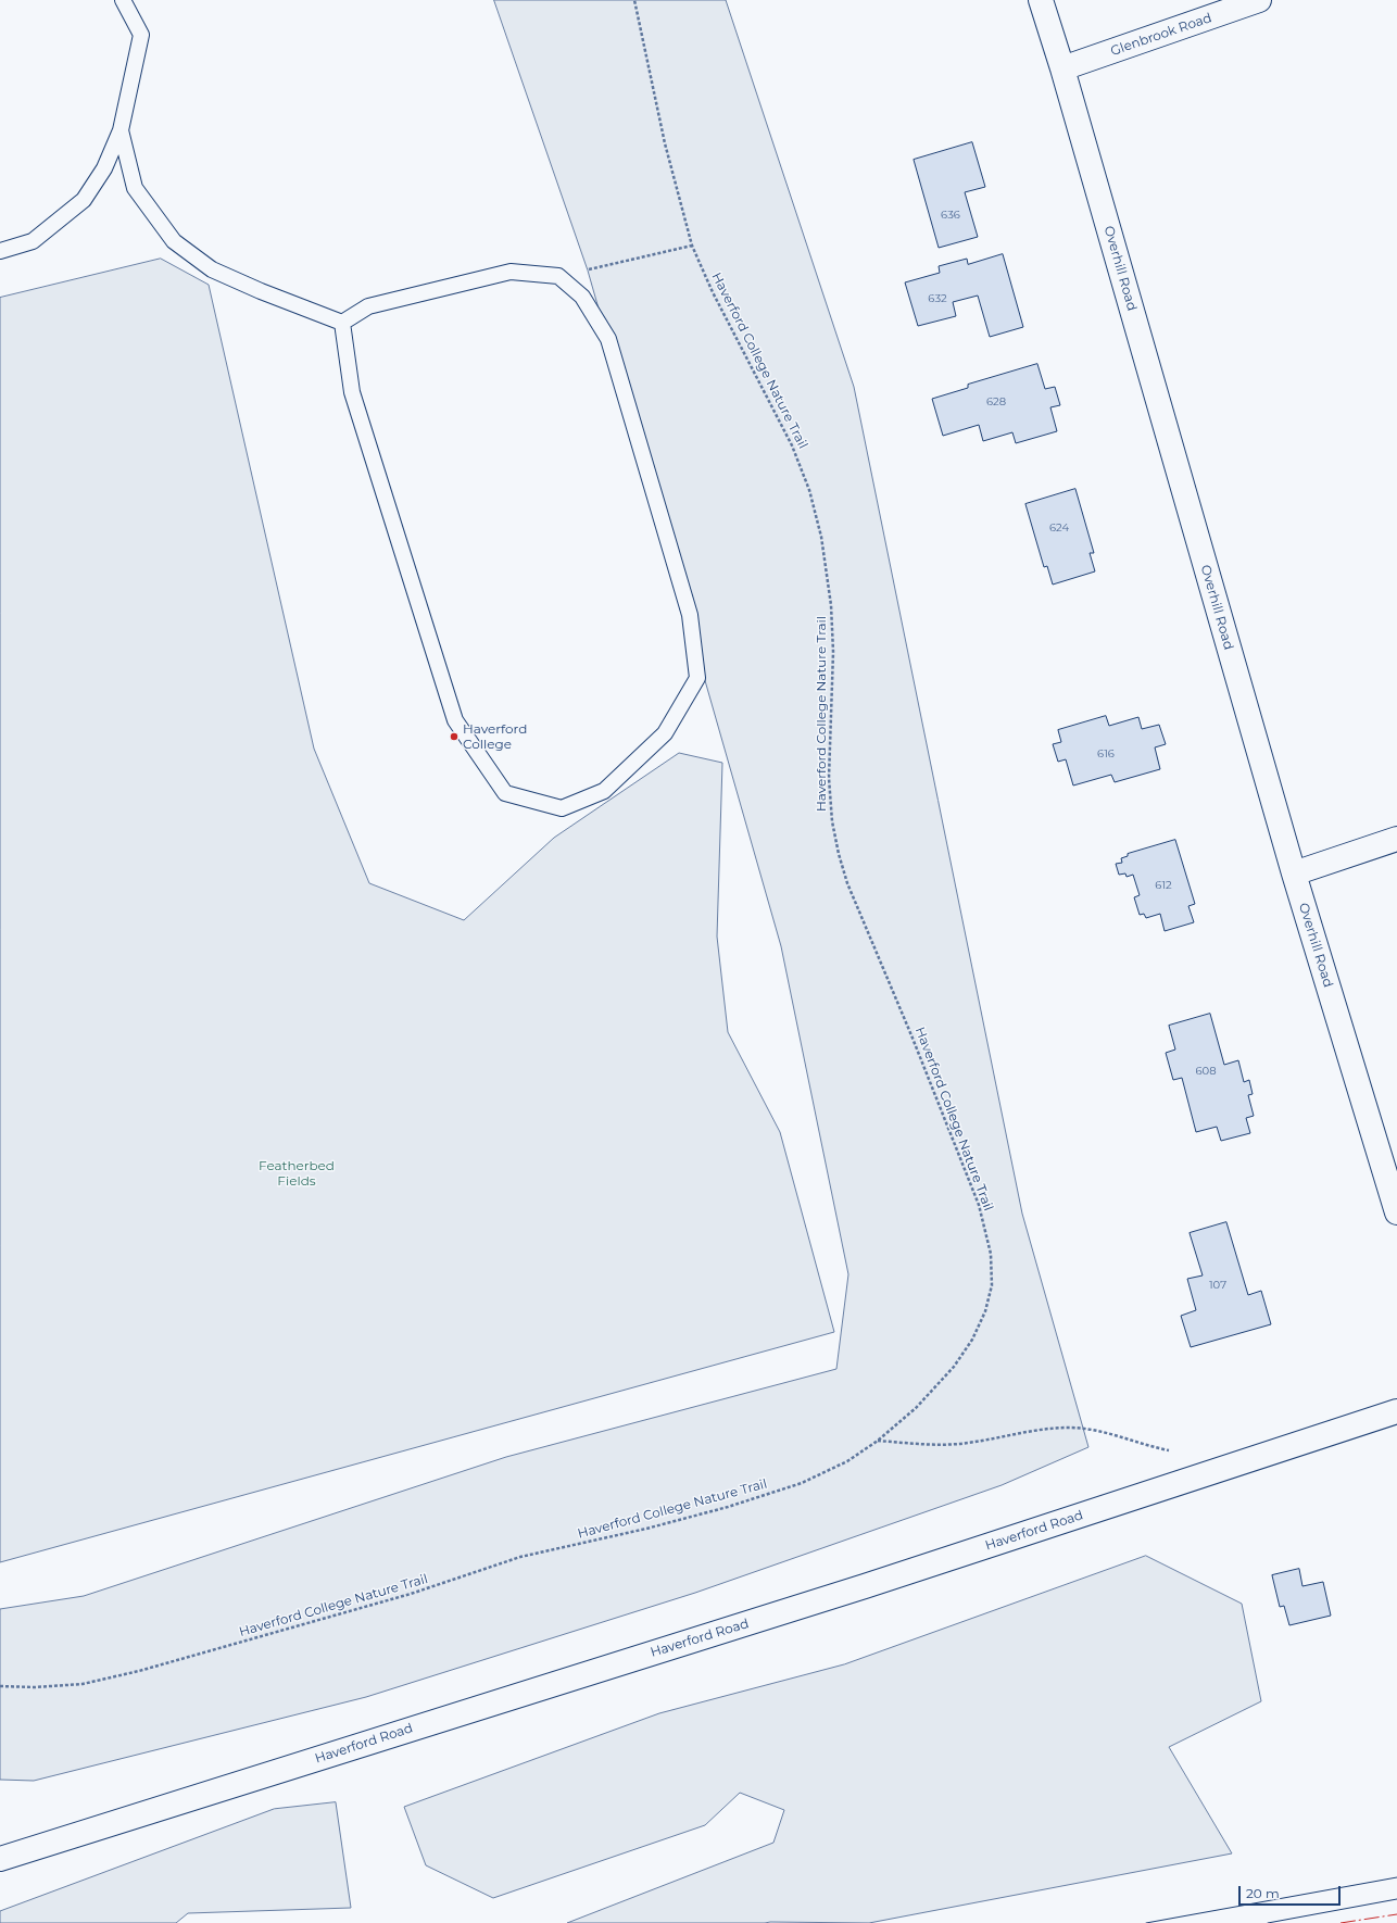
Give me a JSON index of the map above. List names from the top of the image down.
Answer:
{
  "streets": {
    "street": ["Glenbrook Road", "Overhill Road", "Haverford Road"],
    "path": ["Haverford College Nature Trail"]
  },
  "crossings": [
    ["Glenbrook Road", "Overhill Road"]
  ],
  "parks": ["Featherbed Fields"],
  "places": ["Haverford College"],
  "house_numbers": [
    "636",
    "632",
    "628",
    "624",
    "616",
    "612",
    "608",
    "107"
  ],
  "scale_bar": "20 m"
}
